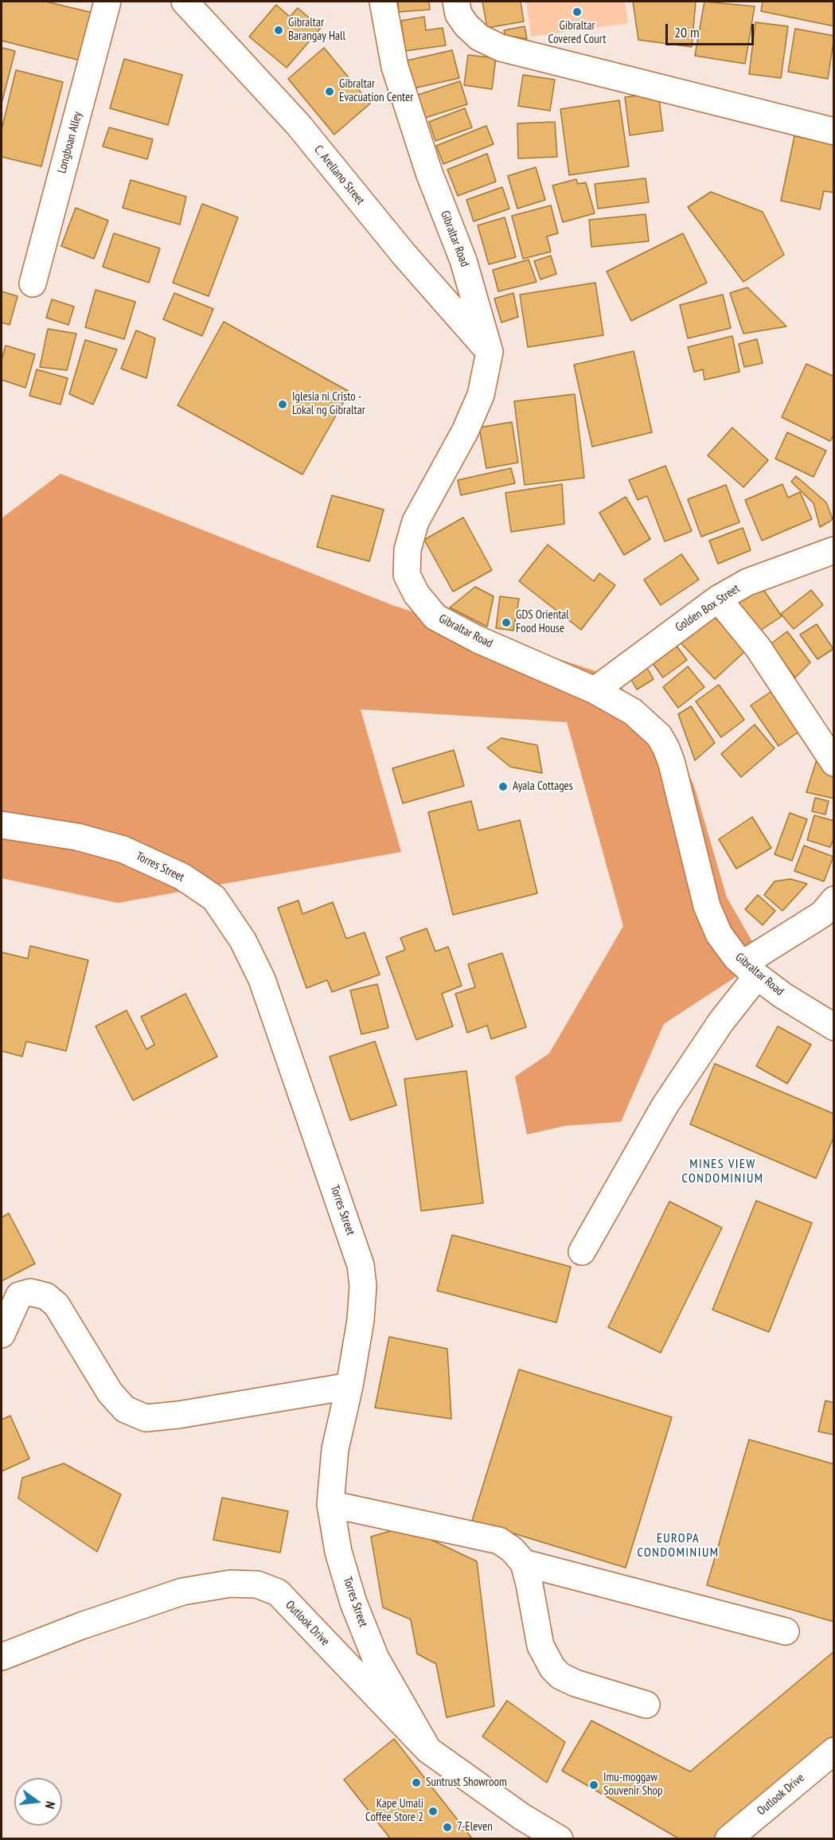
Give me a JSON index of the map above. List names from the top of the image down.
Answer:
{
  "streets": {
    "street": [
      "Longboan Alley",
      "C. Arellano Street",
      "Gibraltar Road",
      "Golden Box Street",
      "Torres Street",
      "Outlook Drive"
    ]
  },
  "crossings": [
    ["C. Arellano Street", "Gibraltar Road"],
    ["Gibraltar Road", "Golden Box Street"],
    ["Torres Street", "Outlook Drive"]
  ],
  "districts": ["MINES VIEW CONDOMINIUM", "EUROPA CONDOMINIUM"],
  "places": [
    "Gibraltar Covered Court",
    "Gibraltar Barangay Hall",
    "Gibraltar Evacuation Center",
    "Iglesia ni Cristo - Lokal ng Gibraltar",
    "GDS Oriental Food House",
    "Ayala Cottages",
    "Suntrust Showroom",
    "Imu-moggaw Souvenir Shop",
    "Kape Umali Coffee Store 2",
    "7-Eleven"
  ],
  "scale_bar": "20 m",
  "north": "right"
}
